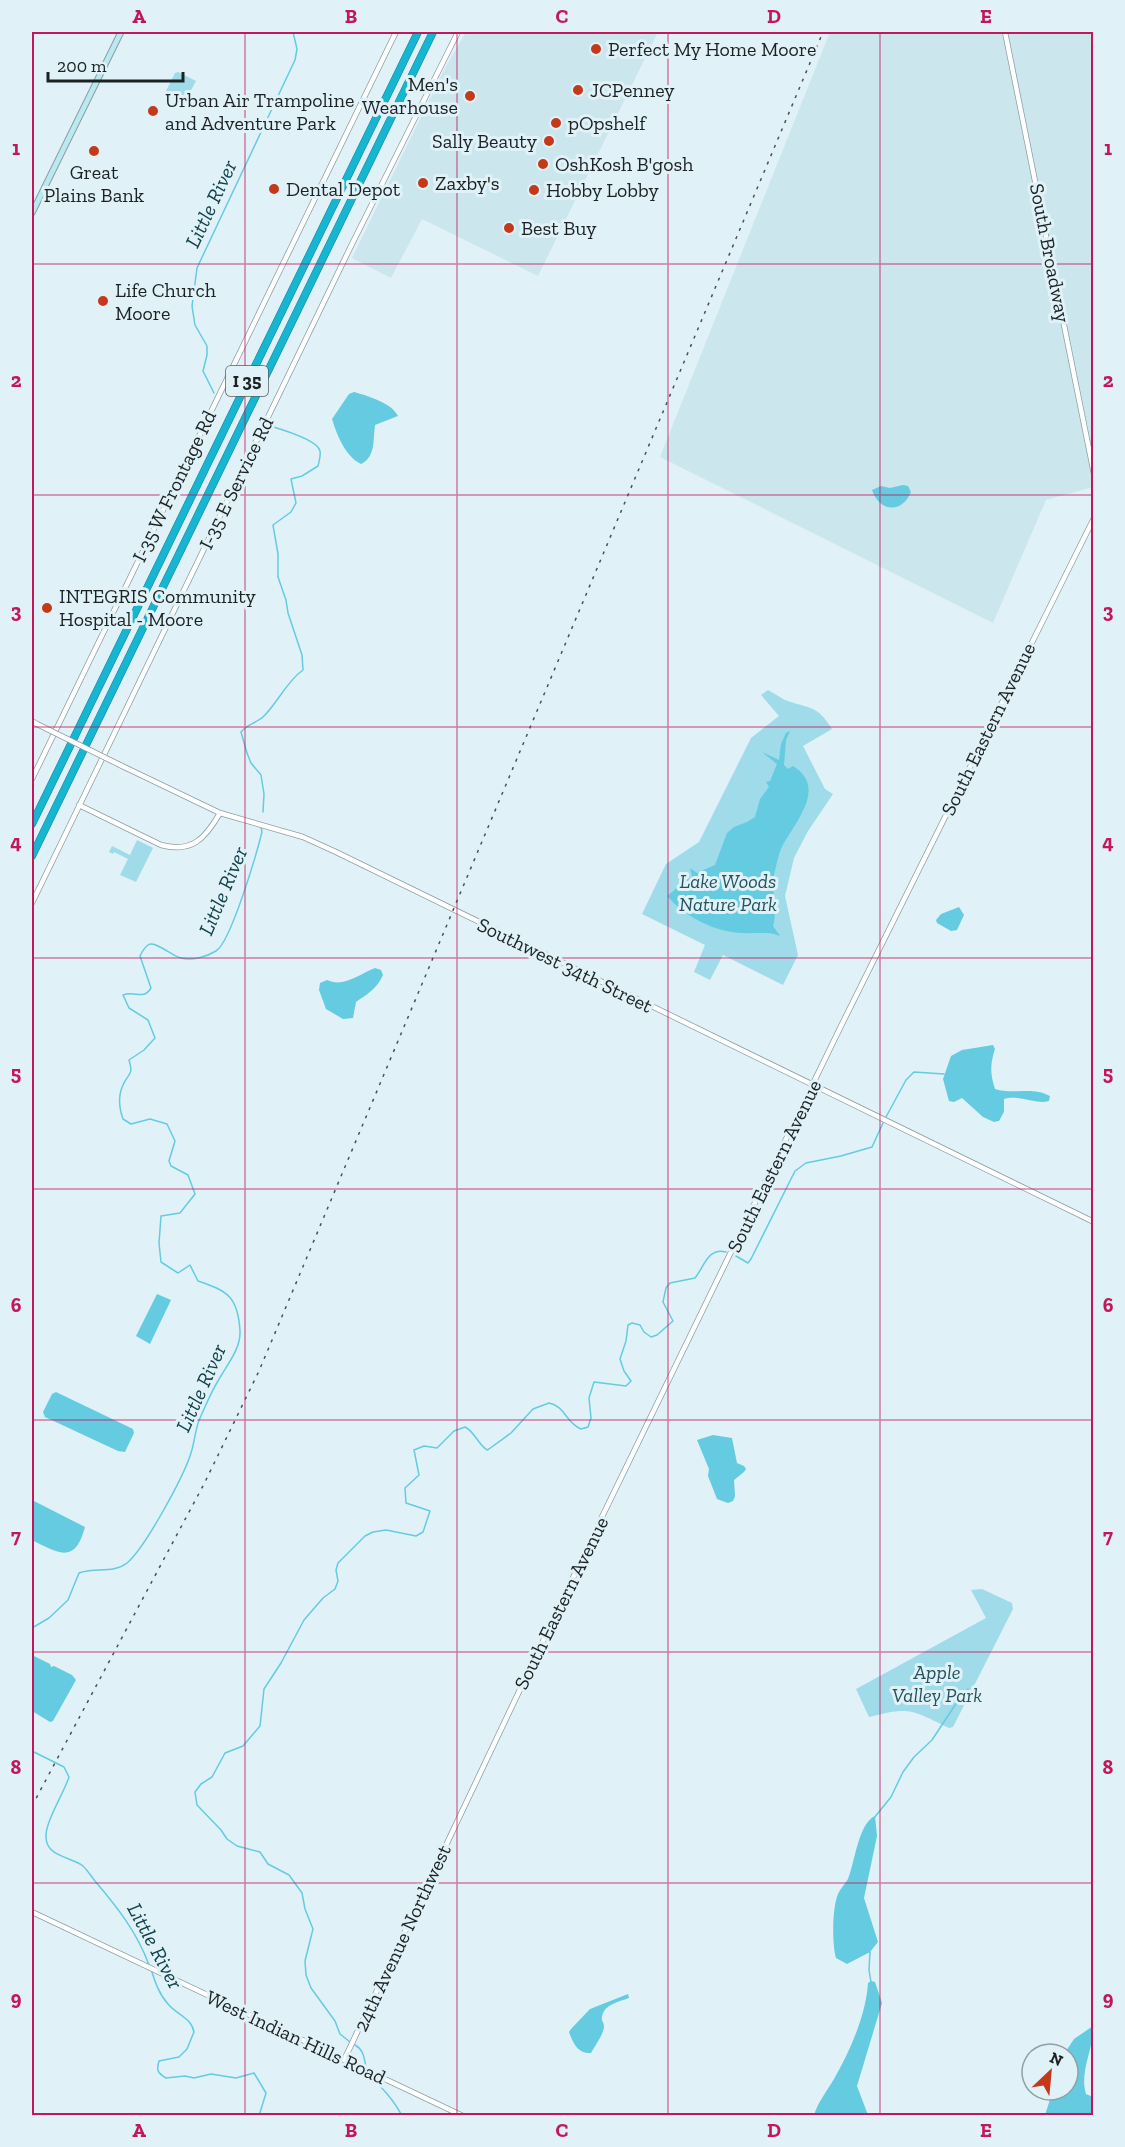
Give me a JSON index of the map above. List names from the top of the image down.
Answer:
{
  "streets": {
    "highway": ["I 35"],
    "street": [
      "South Broadway",
      "I-35 E Service Rd",
      "I-35 W Frontage Rd",
      "South Eastern Avenue",
      "Southwest 34th Street",
      "24th Avenue Northwest",
      "West Indian Hills Road"
    ]
  },
  "crossings": [
    ["South Eastern Avenue", "Southwest 34th Street"],
    ["South Eastern Avenue", "24th Avenue Northwest"],
    ["24th Avenue Northwest", "West Indian Hills Road"]
  ],
  "water": ["Little River"],
  "parks": ["Lake Woods Nature Park", "Apple Valley Park"],
  "places": [
    "Perfect My Home Moore",
    "JCPenney",
    "Men's Wearhouse",
    "Urban Air Trampoline and Adventure Park",
    "pOpshelf",
    "Sally Beauty",
    "Great Plains Bank",
    "OshKosh B'gosh",
    "Zaxby's",
    "Dental Depot",
    "Hobby Lobby",
    "Best Buy",
    "Life Church Moore",
    "INTEGRIS Community Hospital - Moore"
  ],
  "scale_bar": "200 m",
  "north": "top right",
  "grid": {
    "columns": [
      "A",
      "B",
      "C",
      "D",
      "E"
    ],
    "rows": [
      "1",
      "2",
      "3",
      "4",
      "5",
      "6",
      "7",
      "8",
      "9"
    ]
  }
}
